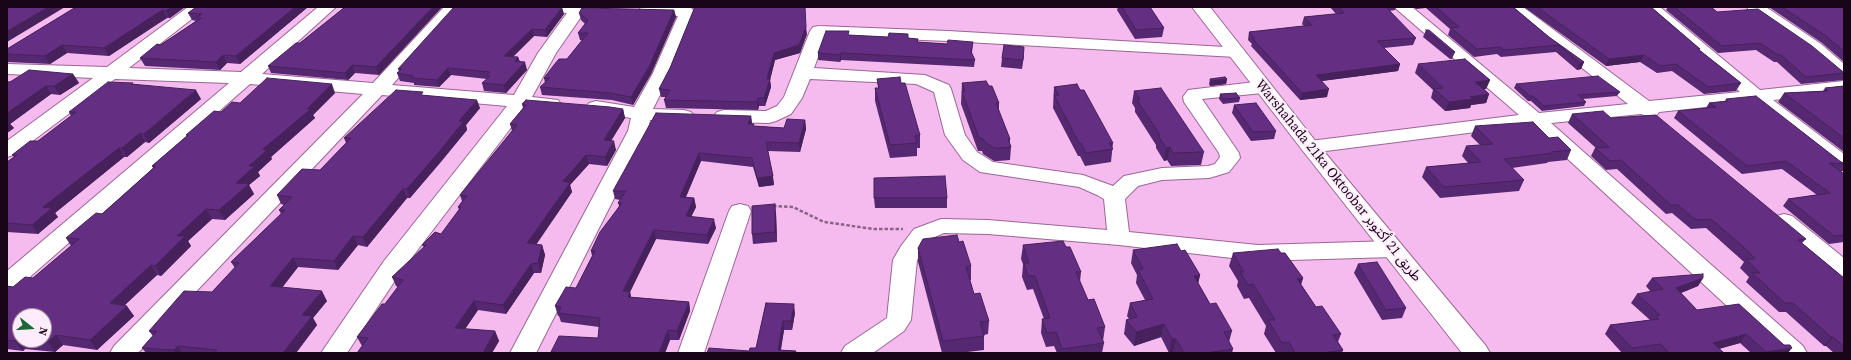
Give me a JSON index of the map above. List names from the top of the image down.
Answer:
{
  "streets": {
    "main road": ["Warshahada 21ka Oktoobar طريق 21 أكتوبر"]
  },
  "north": "right"
}
